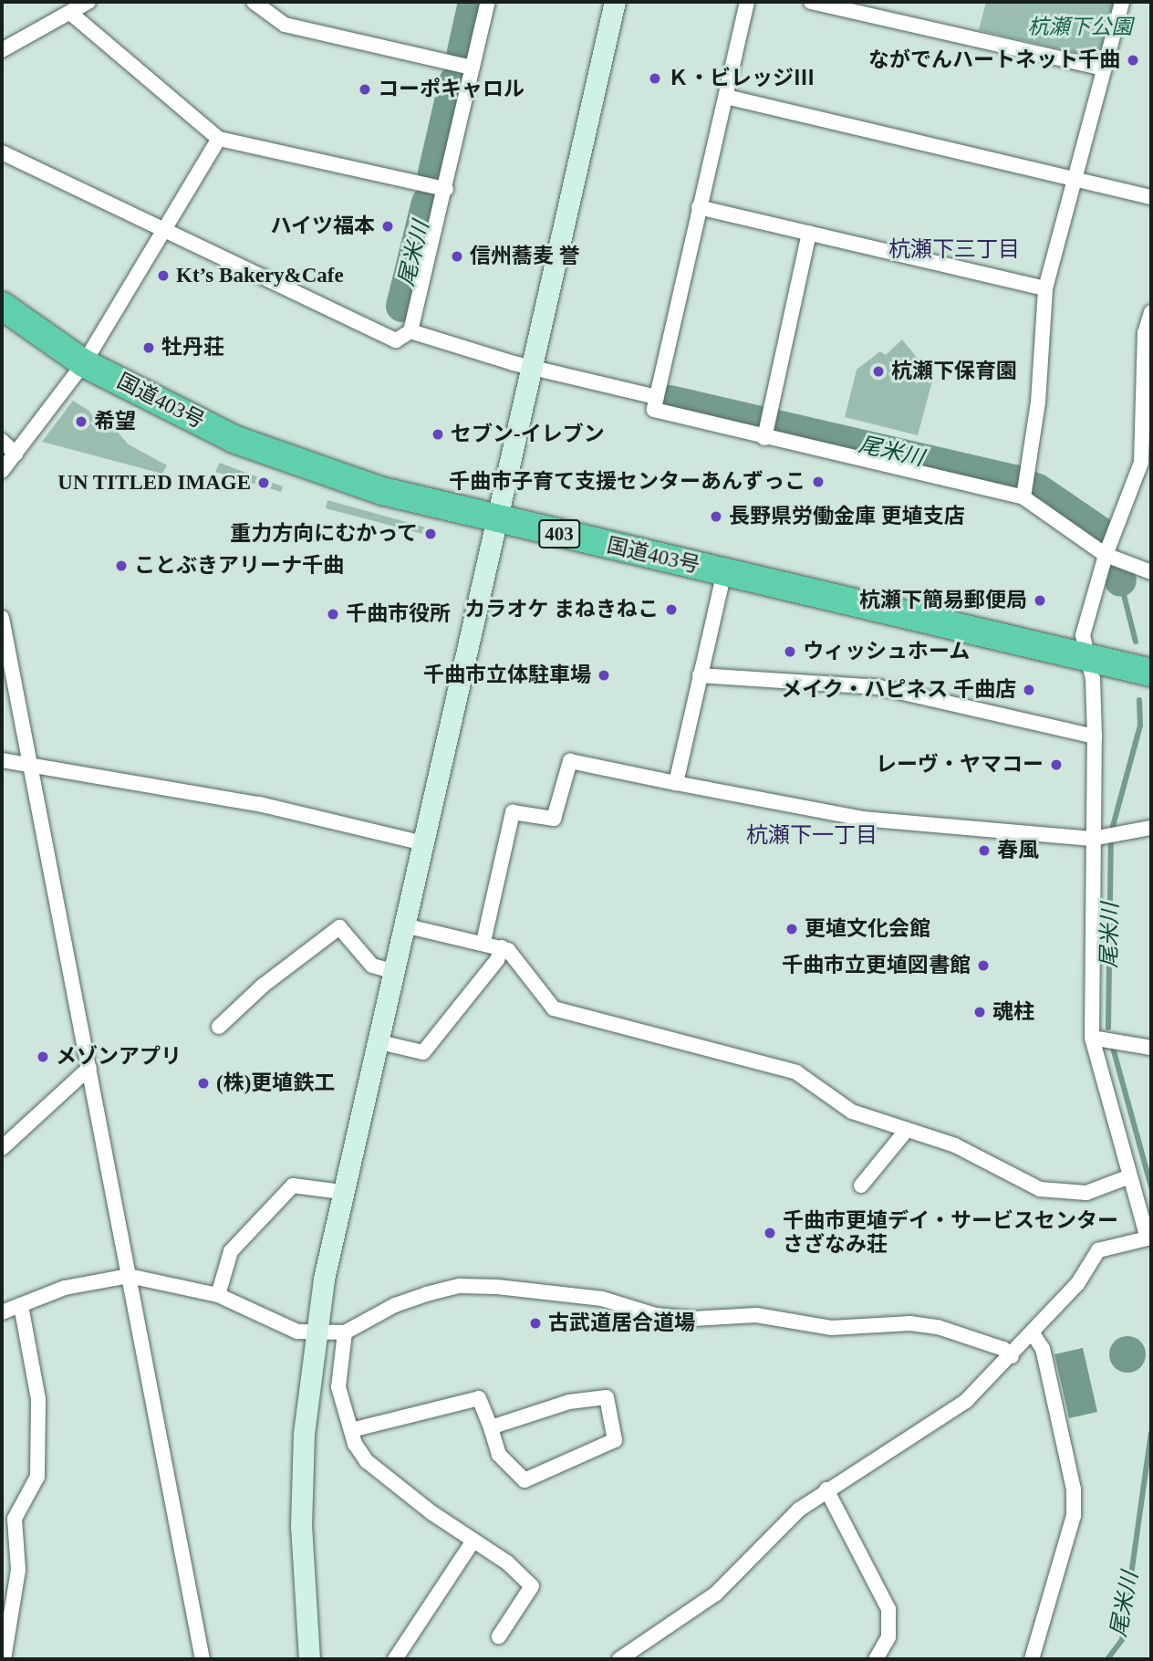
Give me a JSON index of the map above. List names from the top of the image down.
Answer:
{
  "streets": {
    "highway": ["国道403号", "403"]
  },
  "districts": ["杭瀬下三丁目", "杭瀬下一丁目"],
  "water": ["尾米川"],
  "parks": ["杭瀬下公園"],
  "places": [
    "ながでんハートネット千曲",
    "Ｋ・ビレッジⅢ",
    "コーポキャロル",
    "ハイツ福本",
    "信州蕎麦 誉",
    "Kt’s Bakery&Cafe",
    "牡丹荘",
    "杭瀬下保育園",
    "希望",
    "セブン-イレブン",
    "千曲市子育て支援センターあんずっこ",
    "UN TITLED IMAGE",
    "長野県労働金庫 更埴支店",
    "重力方向にむかって",
    "ことぶきアリーナ千曲",
    "杭瀬下簡易郵便局",
    "カラオケ まねきねこ",
    "千曲市役所",
    "ウィッシュホーム",
    "千曲市立体駐車場",
    "メイク・ハピネス 千曲店",
    "レーヴ・ヤマコー",
    "春風",
    "更埴文化会館",
    "千曲市立更埴図書館",
    "魂柱",
    "メゾンアプリ",
    "(株)更埴鉄工",
    "千曲市更埴デイ・サービスセンター さざなみ荘",
    "古武道居合道場"
  ]
}
